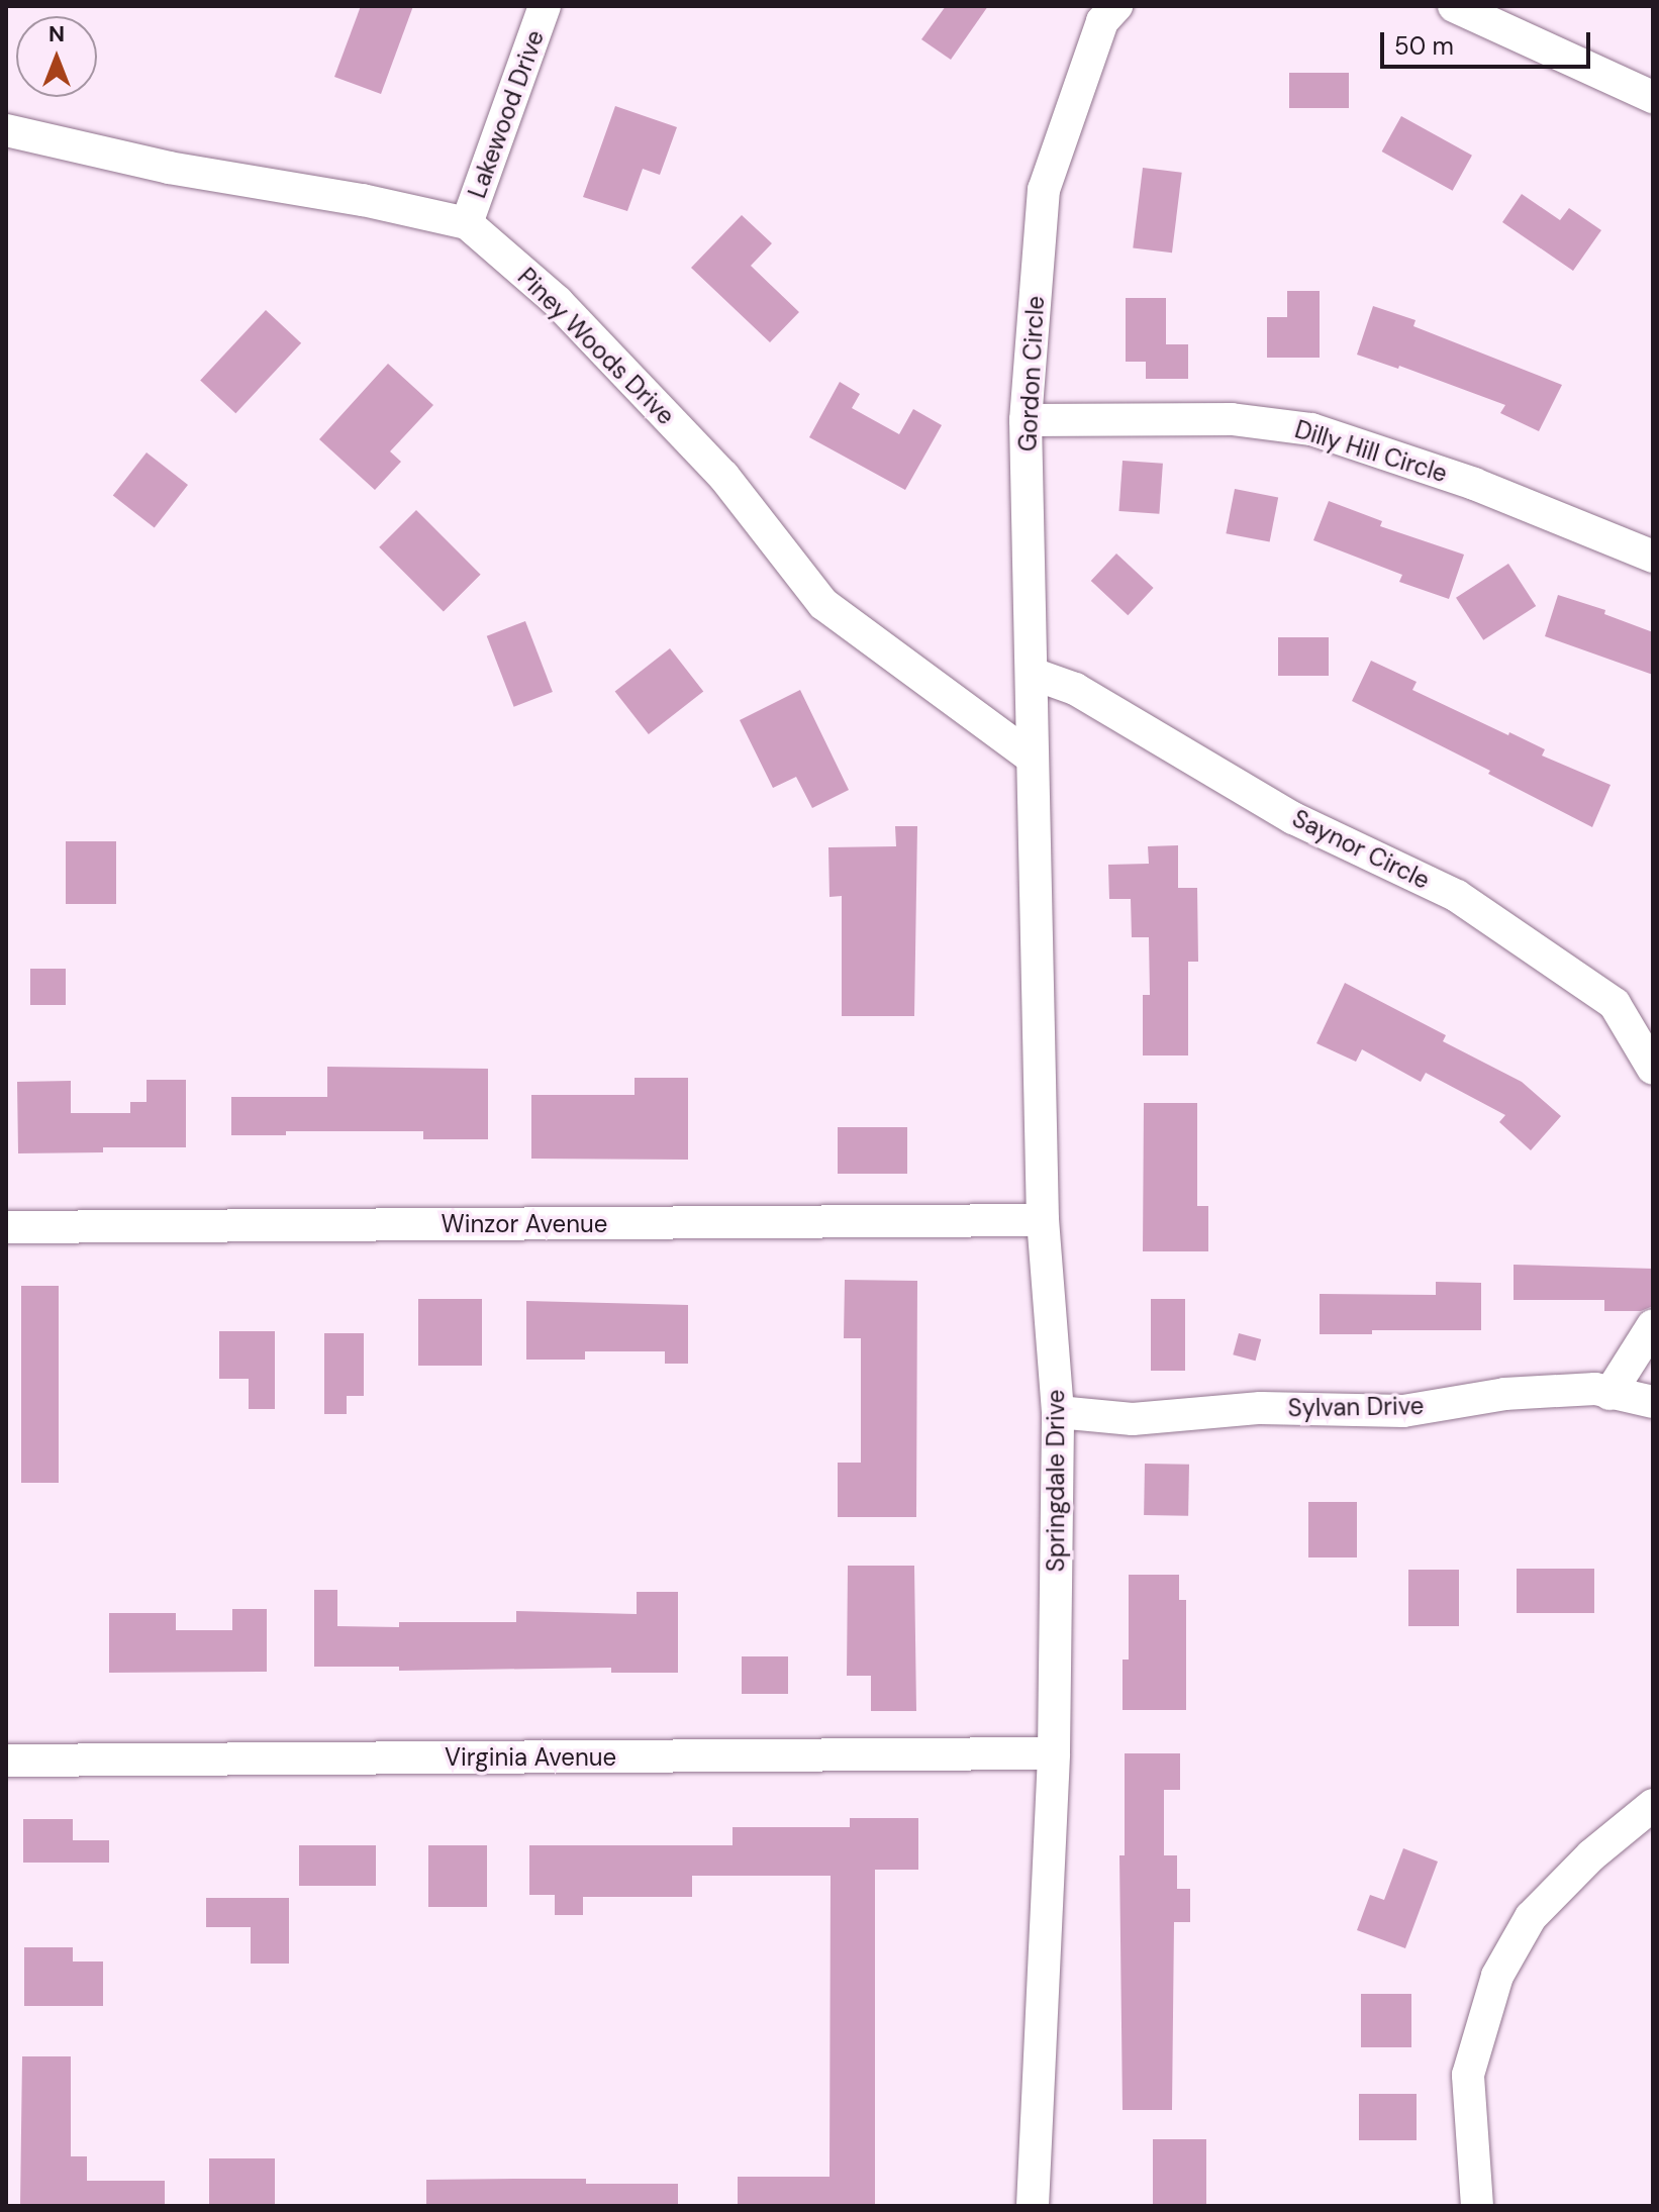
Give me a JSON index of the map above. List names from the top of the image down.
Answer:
{
  "streets": {
    "street": [
      "Lakewood Drive",
      "Piney Woods Drive",
      "Gordon Circle",
      "Dilly Hill Circle",
      "Saynor Circle",
      "Winzor Avenue",
      "Sylvan Drive",
      "Springdale Drive",
      "Virginia Avenue"
    ]
  },
  "crossings": [
    ["Lakewood Drive", "Piney Woods Drive"],
    ["Piney Woods Drive", "Gordon Circle"],
    ["Piney Woods Drive", "Springdale Drive"],
    ["Gordon Circle", "Dilly Hill Circle"],
    ["Gordon Circle", "Saynor Circle"],
    ["Gordon Circle", "Springdale Drive"],
    ["Winzor Avenue", "Springdale Drive"],
    ["Sylvan Drive", "Springdale Drive"],
    ["Springdale Drive", "Virginia Avenue"]
  ],
  "scale_bar": "50 m",
  "north": "top"
}
